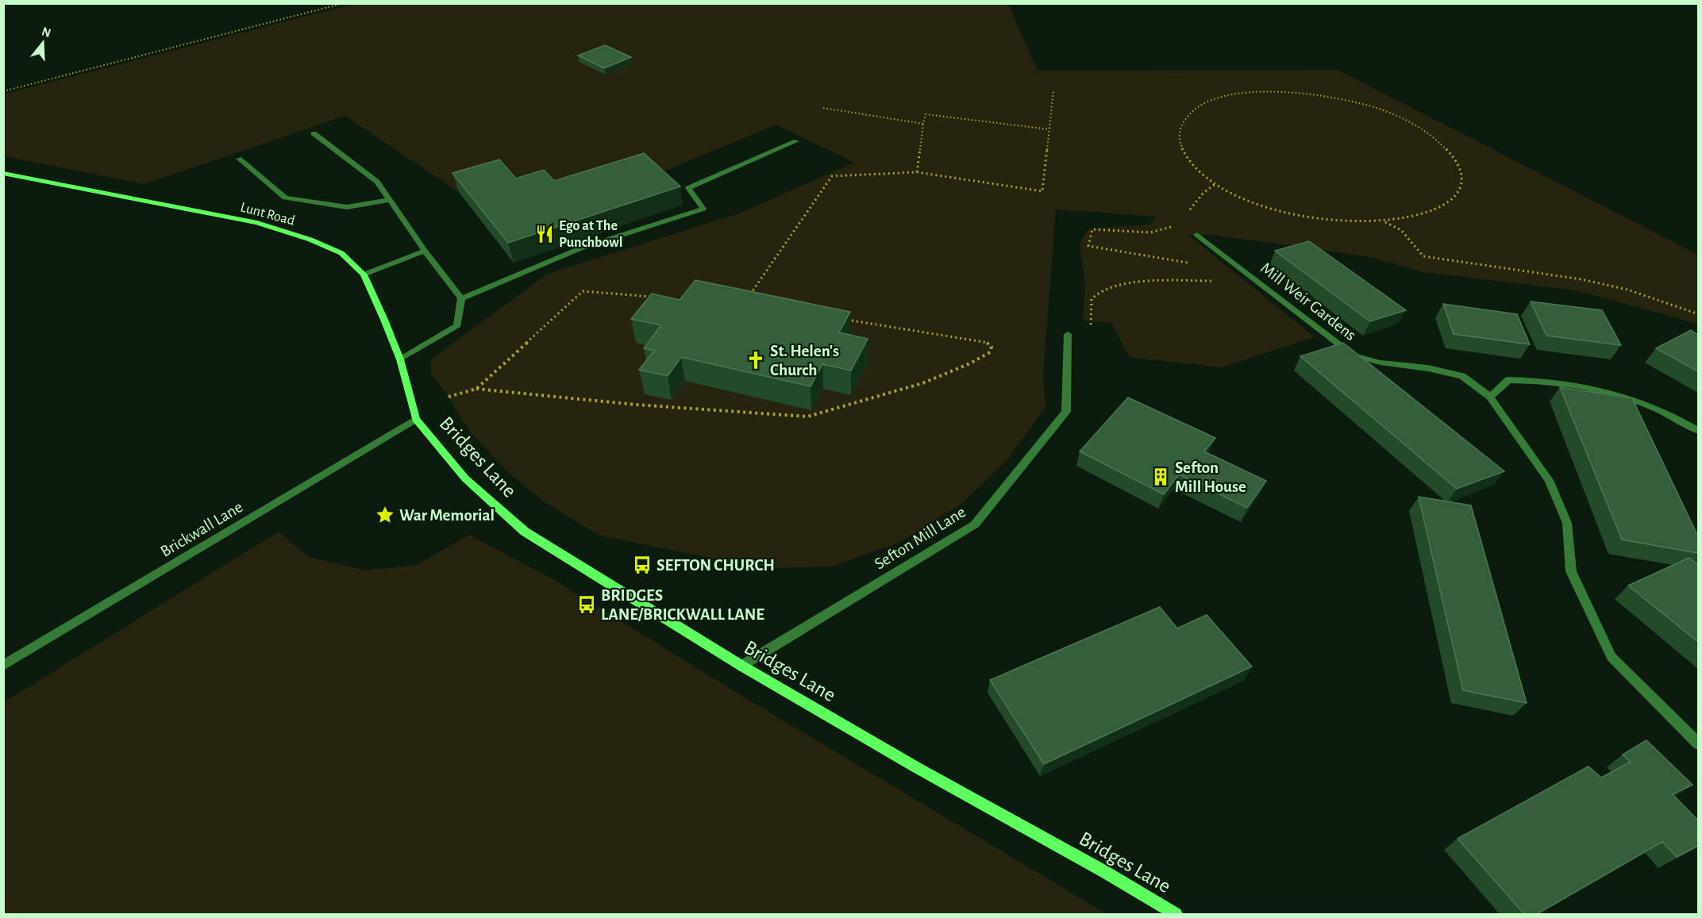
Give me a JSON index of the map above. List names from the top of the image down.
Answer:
{
  "streets": {
    "street": [
      "Lunt Road",
      "Mill Weir Gardens",
      "Bridges Lane",
      "Brickwall Lane",
      "Sefton Mill Lane"
    ]
  },
  "crossings": [
    ["Lunt Road", "Bridges Lane"],
    ["Lunt Road", "Brickwall Lane"],
    ["Bridges Lane", "Brickwall Lane"],
    ["Bridges Lane", "Sefton Mill Lane"]
  ],
  "places": {
    "restaurant": ["Ego at The Punchbowl"],
    "church": ["St. Helen's Church"],
    "building": ["Sefton Mill House"],
    "place": ["War Memorial"],
    "bus stop": ["SEFTON CHURCH", "BRIDGES LANE/BRICKWALL LANE"]
  },
  "north": "top"
}
